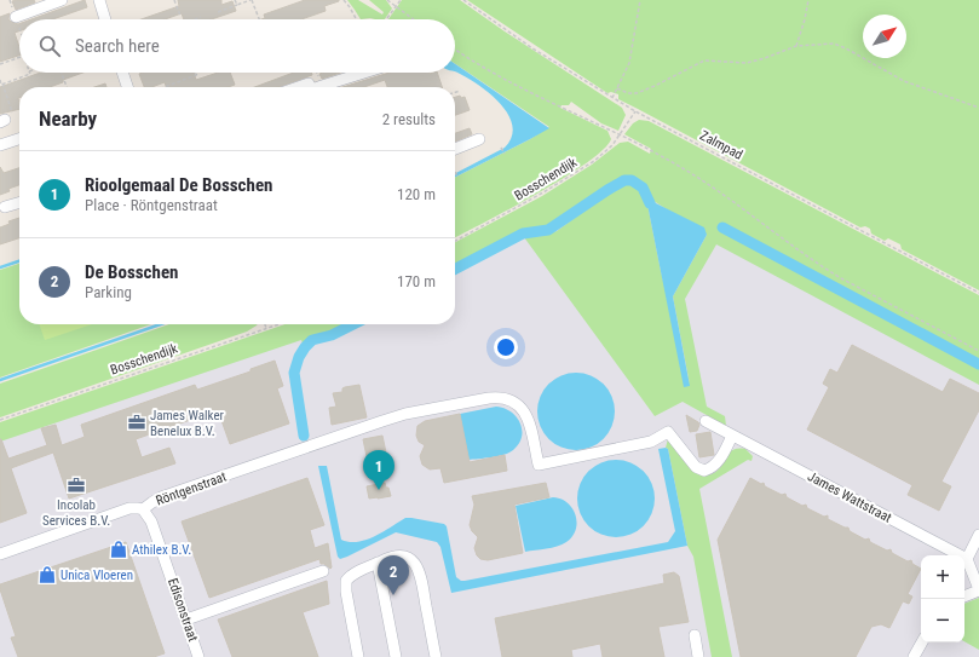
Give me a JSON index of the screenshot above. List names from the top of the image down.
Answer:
{
  "streets": {
    "street": ["Röntgenstraat", "James Wattstraat", "Edisonstraat"],
    "path": ["Zalmpad", "Bosschendijk"]
  },
  "crossings": [
    ["Zalmpad", "Bosschendijk"],
    ["Röntgenstraat", "James Wattstraat"],
    ["Röntgenstraat", "Edisonstraat"]
  ],
  "places": {
    "office": ["James Walker Benelux B.V.", "Incolab Services B.V."],
    "shop": ["Athilex B.V.", "Unica Vloeren"]
  },
  "north": "top right",
  "page": {
    "search": "Search here",
    "heading": ["Nearby", "2 results"],
    "list": [
      {
        "mark": "1",
        "name": "Rioolgemaal De Bosschen",
        "note": "Place · Röntgenstraat",
        "value": "120 m"
      },
      {
        "mark": "2",
        "name": "De Bosschen",
        "note": "Parking",
        "value": "170 m"
      }
    ],
    "pins": ["1", "2"],
    "map_buttons": ["+", "−"]
  }
}
